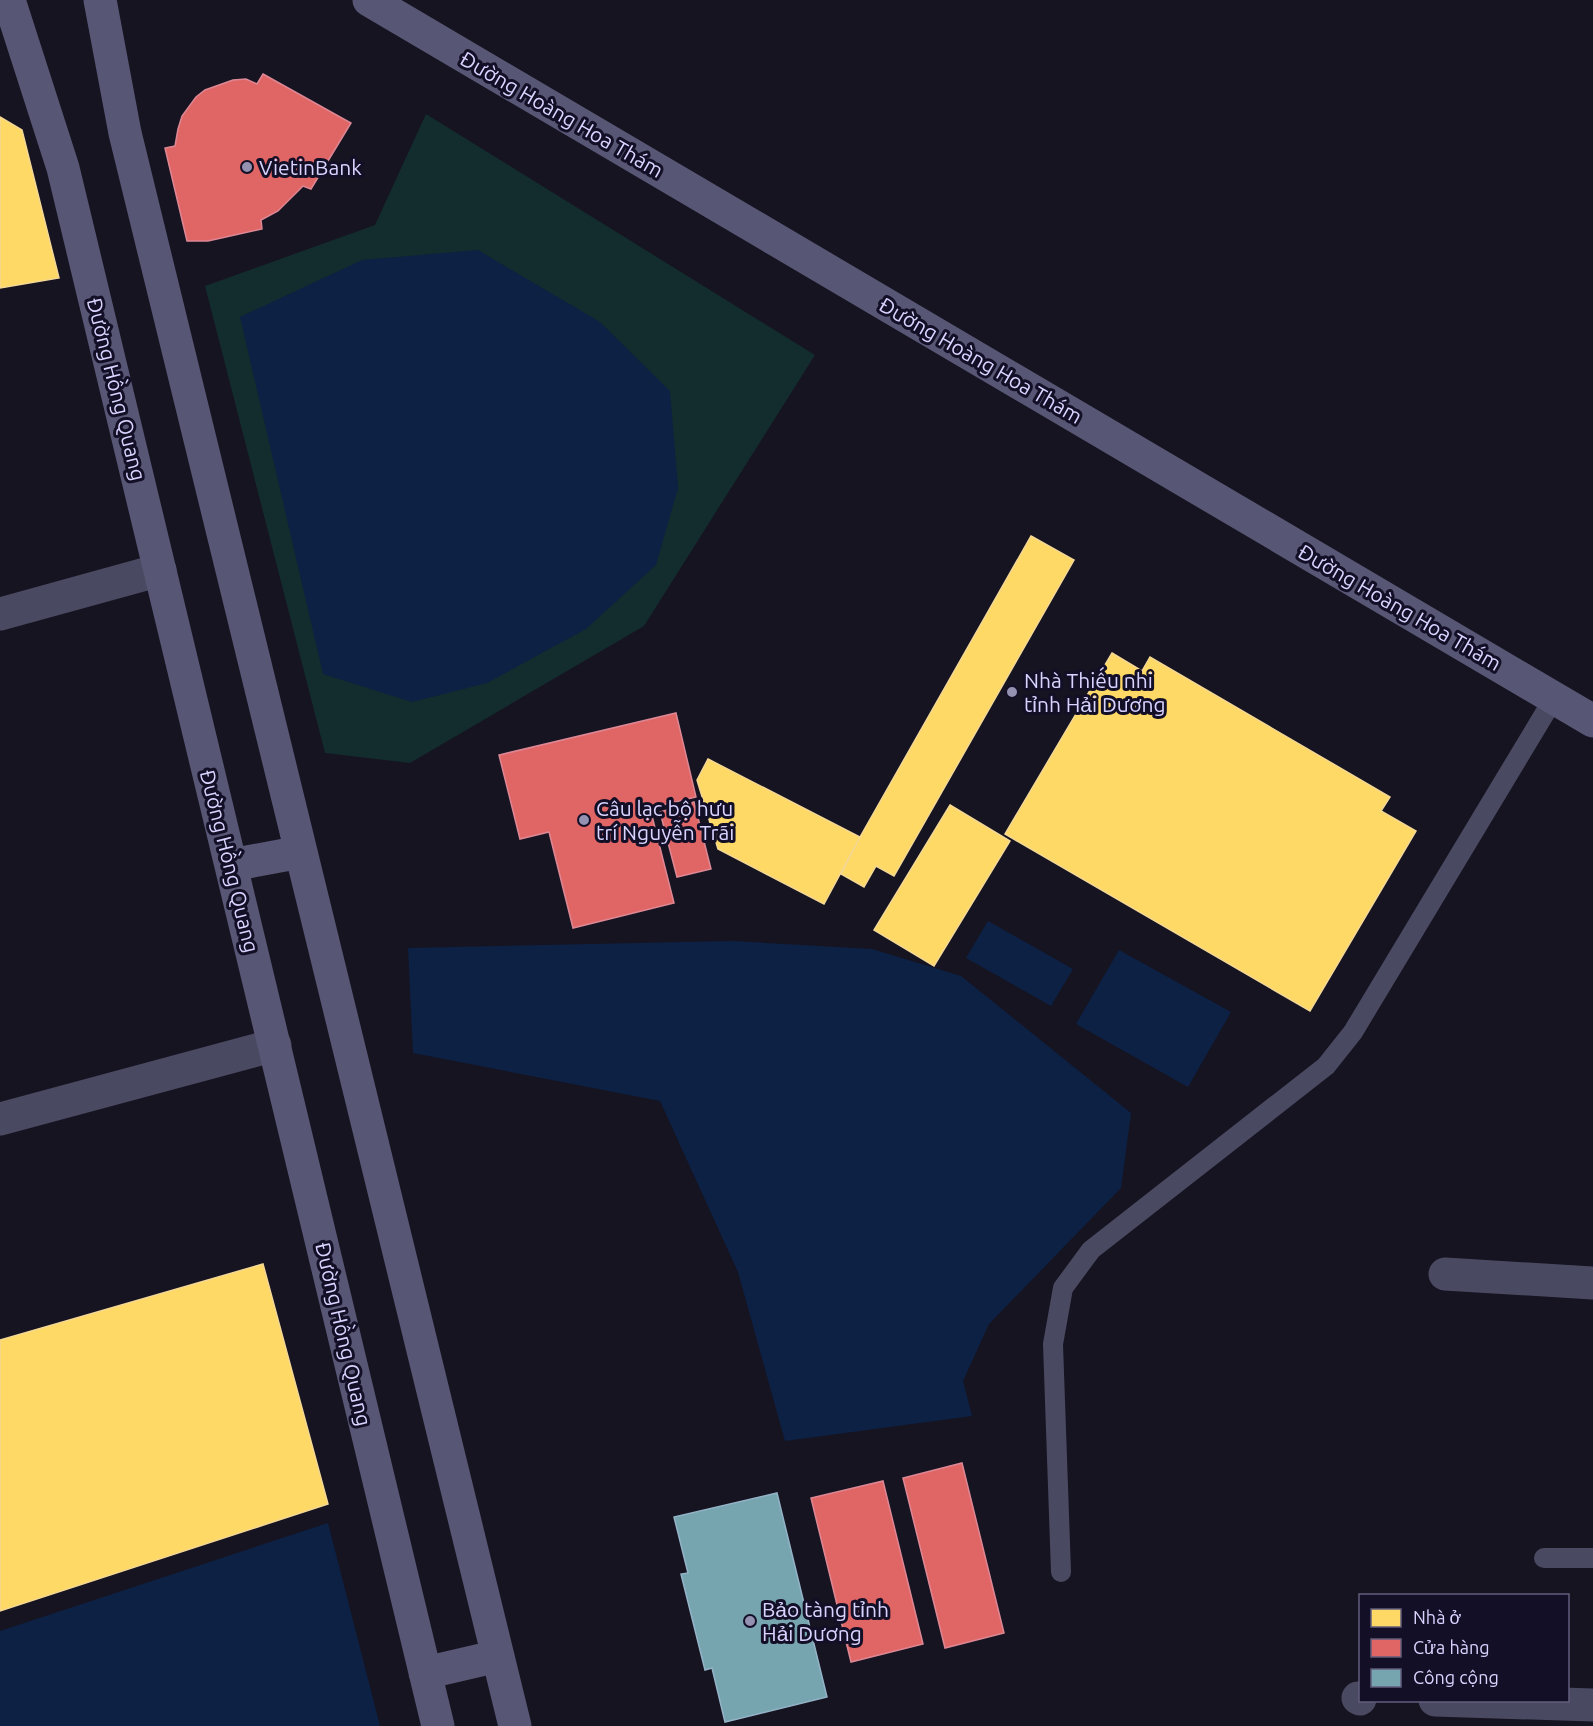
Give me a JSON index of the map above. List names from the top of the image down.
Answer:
{
  "streets": {
    "street": ["Đường Hoàng Hoa Thám", "Đường Hồng Quang"]
  },
  "places": [
    "VietinBank",
    "Nhà Thiếu nhi tỉnh Hải Dương",
    "Câu lạc bộ hưu trí Nguyễn Trãi",
    "Bảo tàng tỉnh Hải Dương"
  ],
  "legend": ["Nhà ở", "Cửa hàng", "Công cộng"]
}
